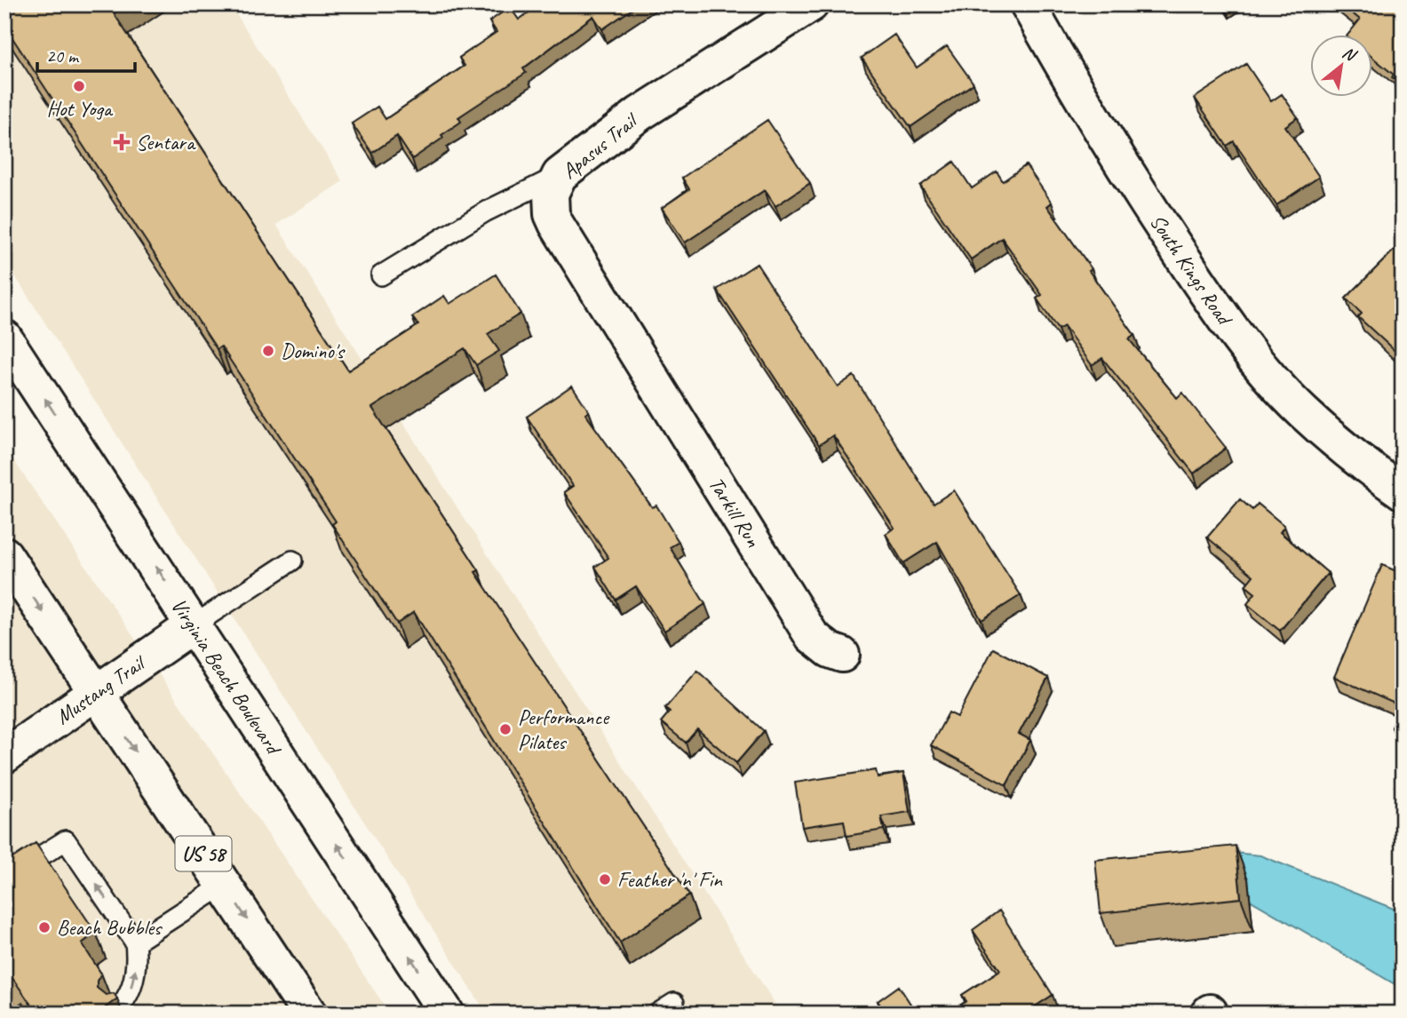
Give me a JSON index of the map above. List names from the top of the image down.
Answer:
{
  "streets": {
    "street": [
      "Apasus Trail",
      "South Kings Road",
      "Tarkill Run",
      "Virginia Beach Boulevard",
      "Mustang Trail",
      "US 58"
    ]
  },
  "crossings": [
    ["Apasus Trail", "Tarkill Run"],
    ["Virginia Beach Boulevard", "Mustang Trail"],
    ["Mustang Trail", "US 58"]
  ],
  "places": {
    "other": [
      "Hot Yoga",
      "Domino's",
      "Performance Pilates",
      "Feather 'n' Fin",
      "Beach Bubbles"
    ],
    "health": ["Sentara"]
  },
  "scale_bar": "20 m",
  "north": "top right"
}
